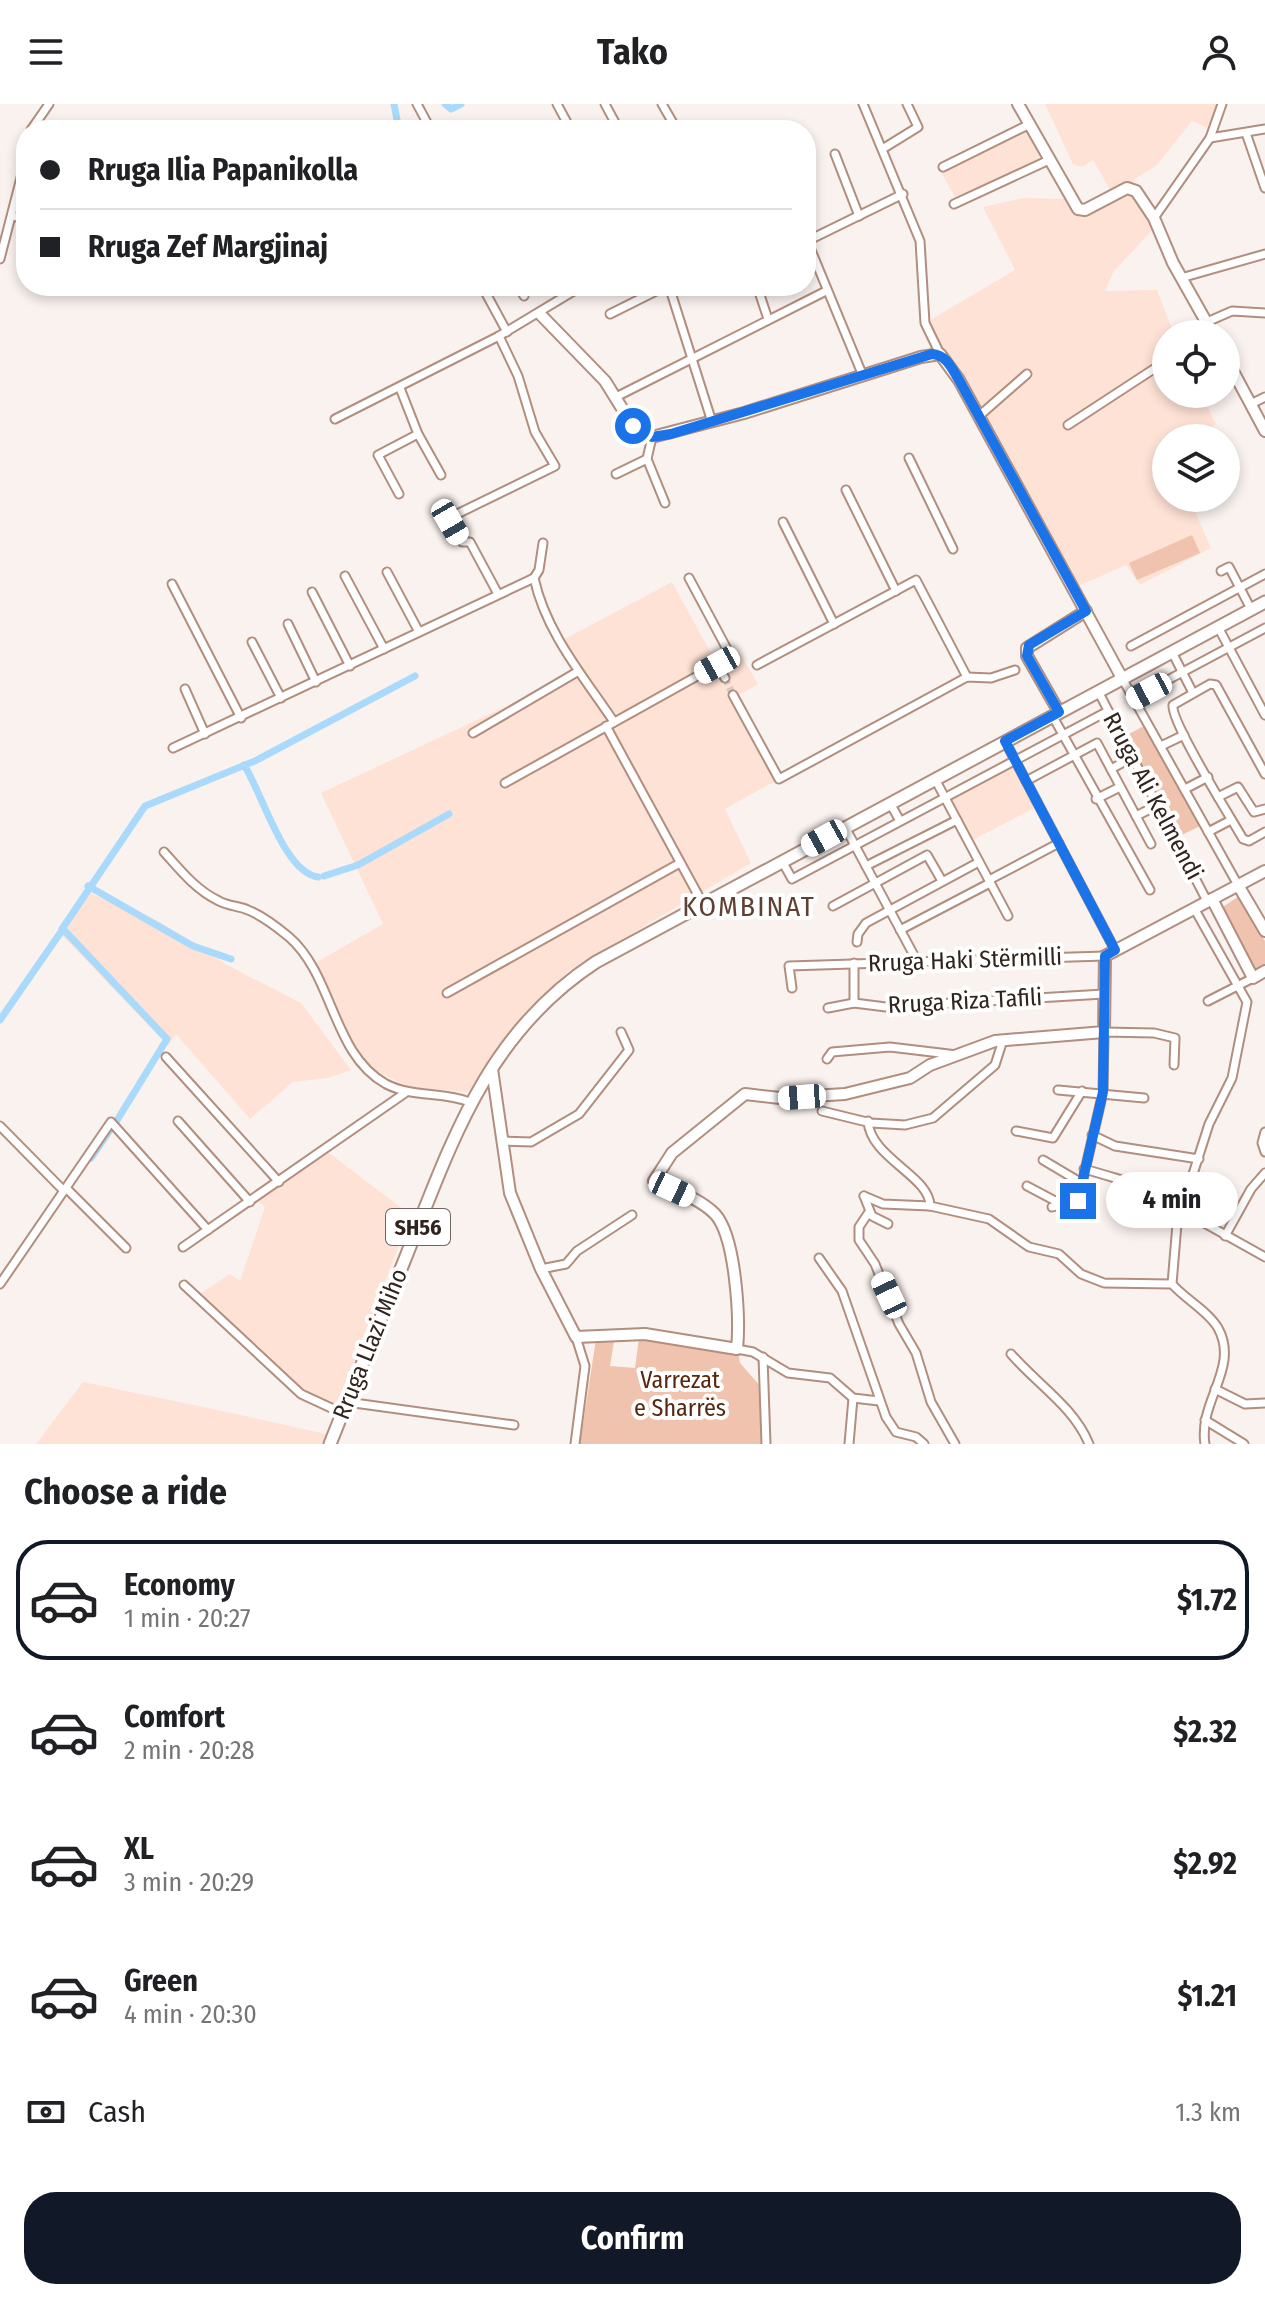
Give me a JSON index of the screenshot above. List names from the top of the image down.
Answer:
{
  "streets": {
    "main road": ["SH56", "Rruga Llazi Miho"],
    "street": ["Rruga Ali Kelmendi", "Rruga Haki Stërmilli", "Rruga Riza Tafili"]
  },
  "crossings": [
    ["Rruga Ali Kelmendi", "Rruga Haki Stërmilli"],
    ["Rruga Ali Kelmendi", "Rruga Llazi Miho"]
  ],
  "districts": ["KOMBINAT"],
  "parks": ["Varrezat e Sharrës"],
  "page": {
    "header": "Tako",
    "banner": ["Rruga Ilia Papanikolla", "Rruga Zef Margjinaj"],
    "bubble": "4 min",
    "heading": "Choose a ride",
    "list": [
      {
        "name": "Economy",
        "note": "1 min · 20:27",
        "value": "$1.72"
      },
      {
        "name": "Comfort",
        "note": "2 min · 20:28",
        "value": "$2.32"
      },
      {
        "name": "XL",
        "note": "3 min · 20:29",
        "value": "$2.92"
      },
      {
        "name": "Green",
        "note": "4 min · 20:30",
        "value": "$1.21"
      }
    ],
    "pay": ["Cash", "1.3 km"],
    "buttons": "Confirm"
  }
}
